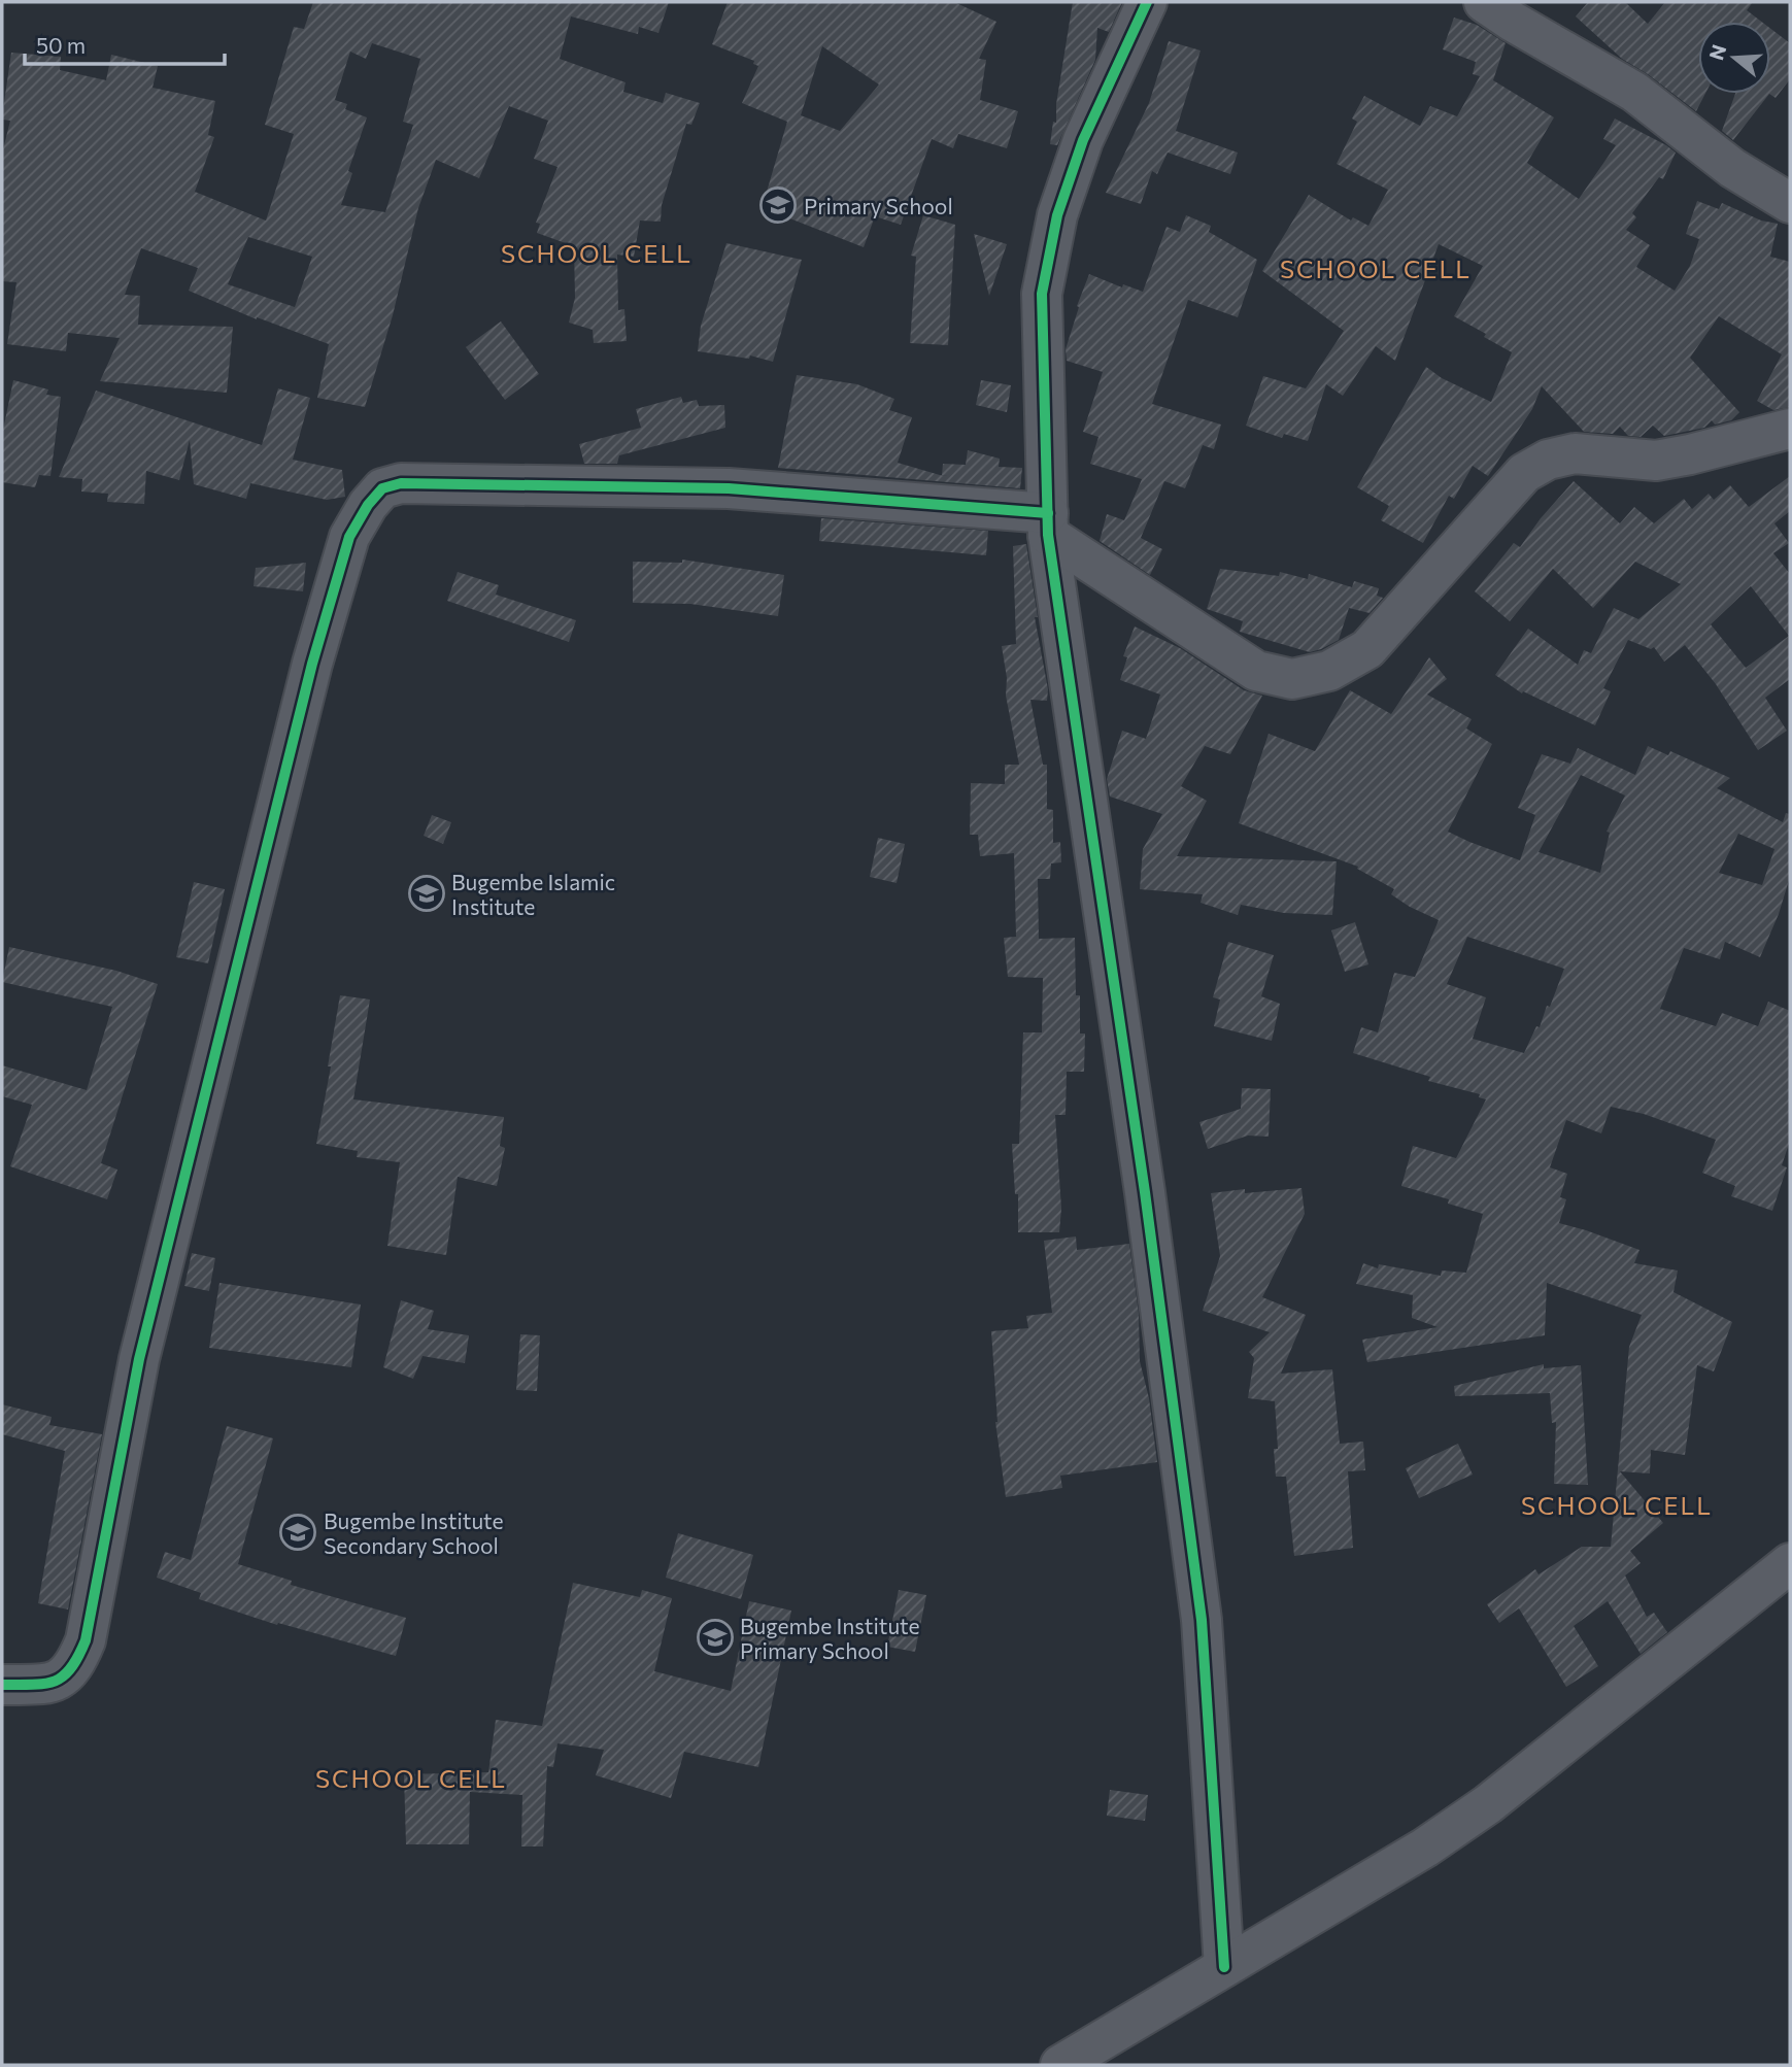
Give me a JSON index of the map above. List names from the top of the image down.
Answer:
{
  "districts": [
    "SCHOOL CELL",
    "SCHOOL CELL",
    "SCHOOL CELL",
    "SCHOOL CELL"
  ],
  "places": {
    "school or university": [
      "Primary School",
      "Bugembe Islamic Institute",
      "Bugembe Institute Secondary School",
      "Bugembe Institute Primary School"
    ]
  },
  "scale_bar": "50 m",
  "north": "left"
}
